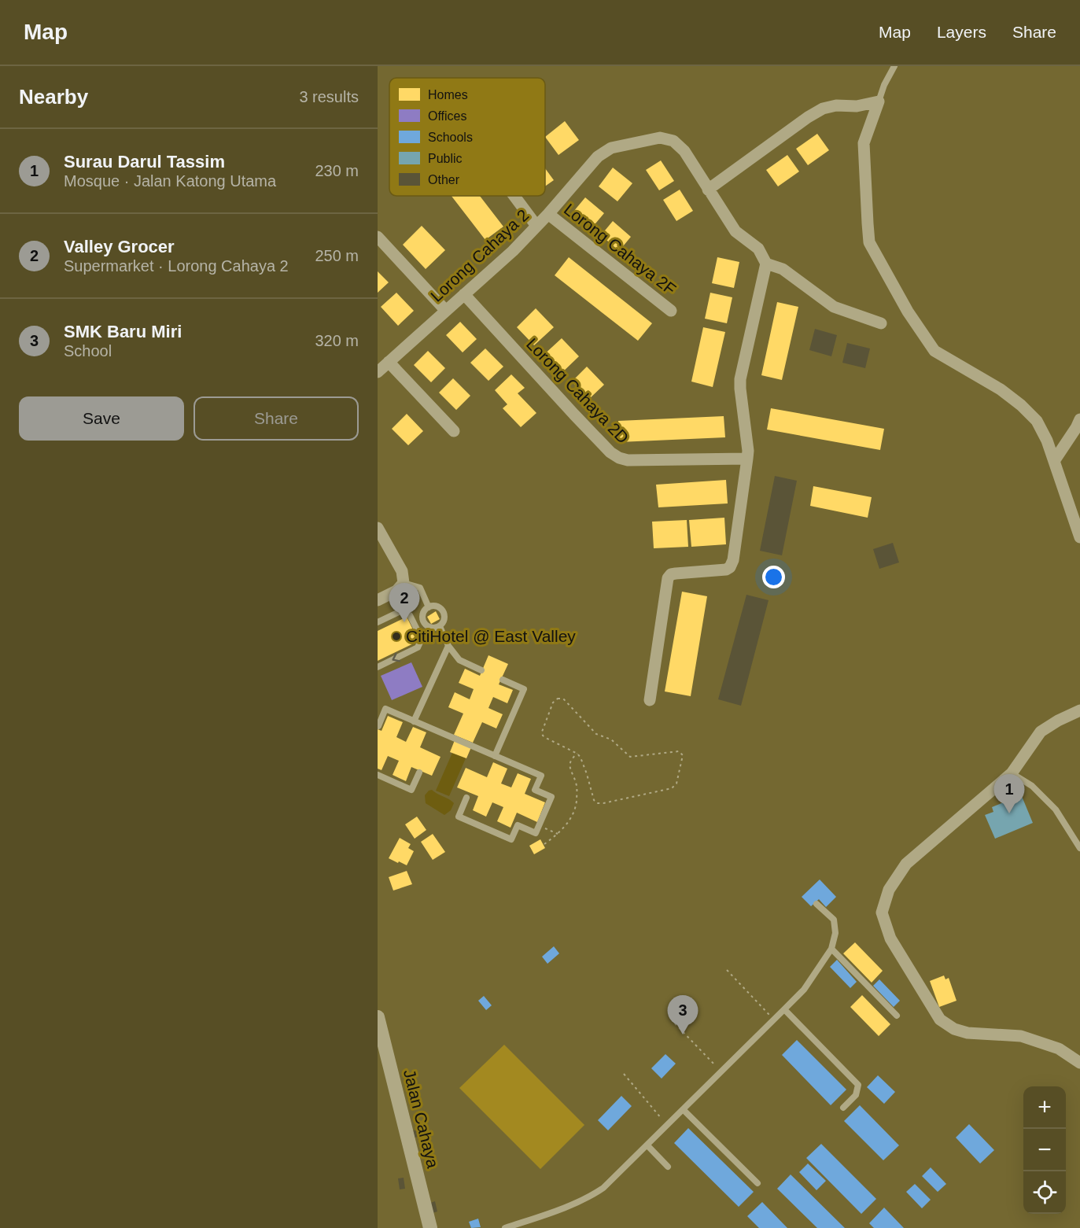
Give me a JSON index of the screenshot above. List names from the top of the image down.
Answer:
{
  "streets": {
    "street": [
      "Lorong Cahaya 2F",
      "Lorong Cahaya 2",
      "Lorong Cahaya 2D",
      "Jalan Cahaya"
    ]
  },
  "crossings": [
    ["Lorong Cahaya 2F", "Lorong Cahaya 2"],
    ["Lorong Cahaya 2", "Lorong Cahaya 2D"]
  ],
  "places": ["CitiHotel @ East Valley"],
  "legend": [
    "Homes",
    "Offices",
    "Schools",
    "Public",
    "Other"
  ],
  "page": {
    "header": "Map",
    "nav": ["Map", "Layers", "Share"],
    "heading": ["Nearby", "3 results"],
    "list": [
      {
        "mark": "1",
        "name": "Surau Darul Tassim",
        "note": "Mosque · Jalan Katong Utama",
        "value": "230 m"
      },
      {
        "mark": "2",
        "name": "Valley Grocer",
        "note": "Supermarket · Lorong Cahaya 2",
        "value": "250 m"
      },
      {
        "mark": "3",
        "name": "SMK Baru Miri",
        "note": "School",
        "value": "320 m"
      }
    ],
    "buttons": ["Save", "Share"],
    "pins": ["2", "1", "3"],
    "map_buttons": ["+", "−"]
  }
}
